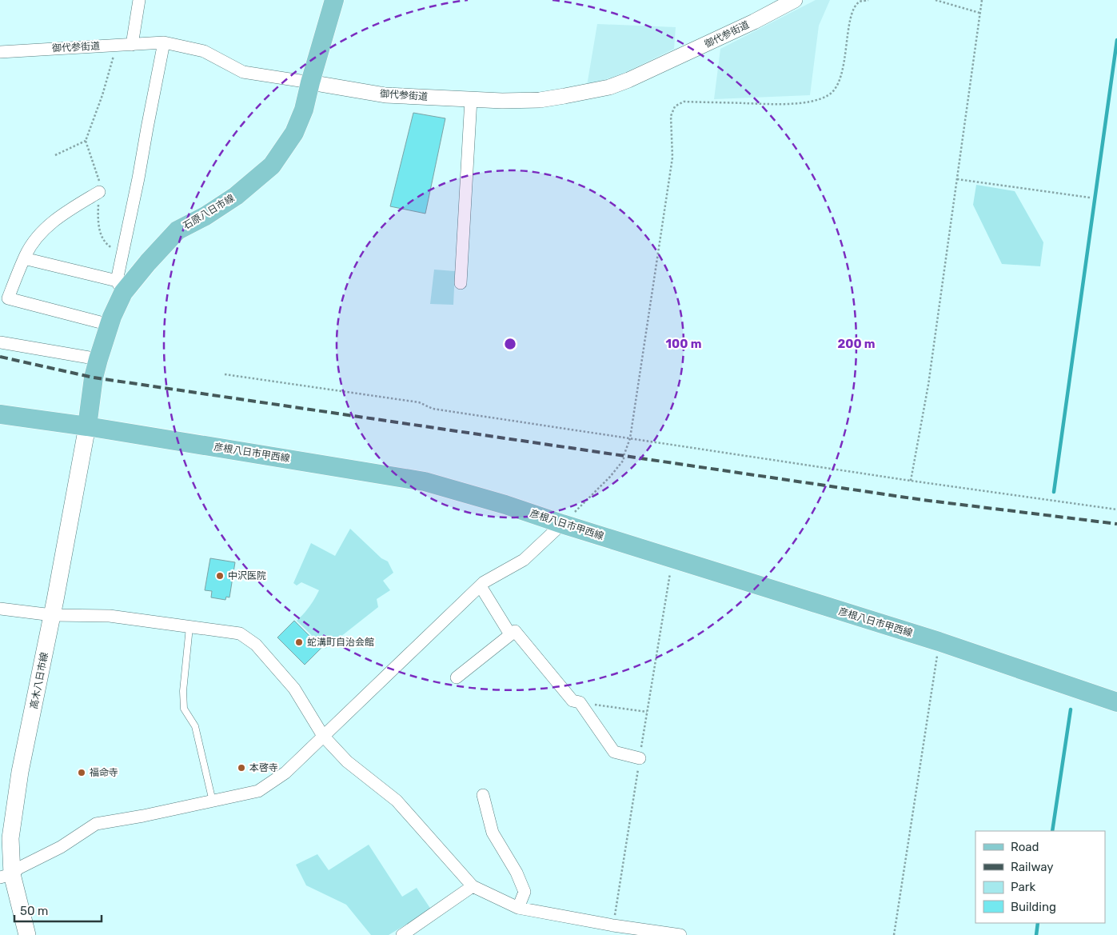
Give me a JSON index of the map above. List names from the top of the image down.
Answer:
{
  "streets": {
    "main road": ["石原八日市線", "彦根八日市甲西線", "高木八日市線"],
    "street": ["御代参街道"]
  },
  "crossings": [
    ["御代参街道", "石原八日市線"],
    ["石原八日市線", "彦根八日市甲西線"],
    ["石原八日市線", "高木八日市線"],
    ["彦根八日市甲西線", "高木八日市線"]
  ],
  "places": [
    "中沢医院",
    "蛇溝町自治会館",
    "本啓寺",
    "福命寺"
  ],
  "legend": [
    "Road",
    "Railway",
    "Park",
    "Building"
  ],
  "scale_bar": "50 m",
  "rings": ["100 m", "200 m"]
}
